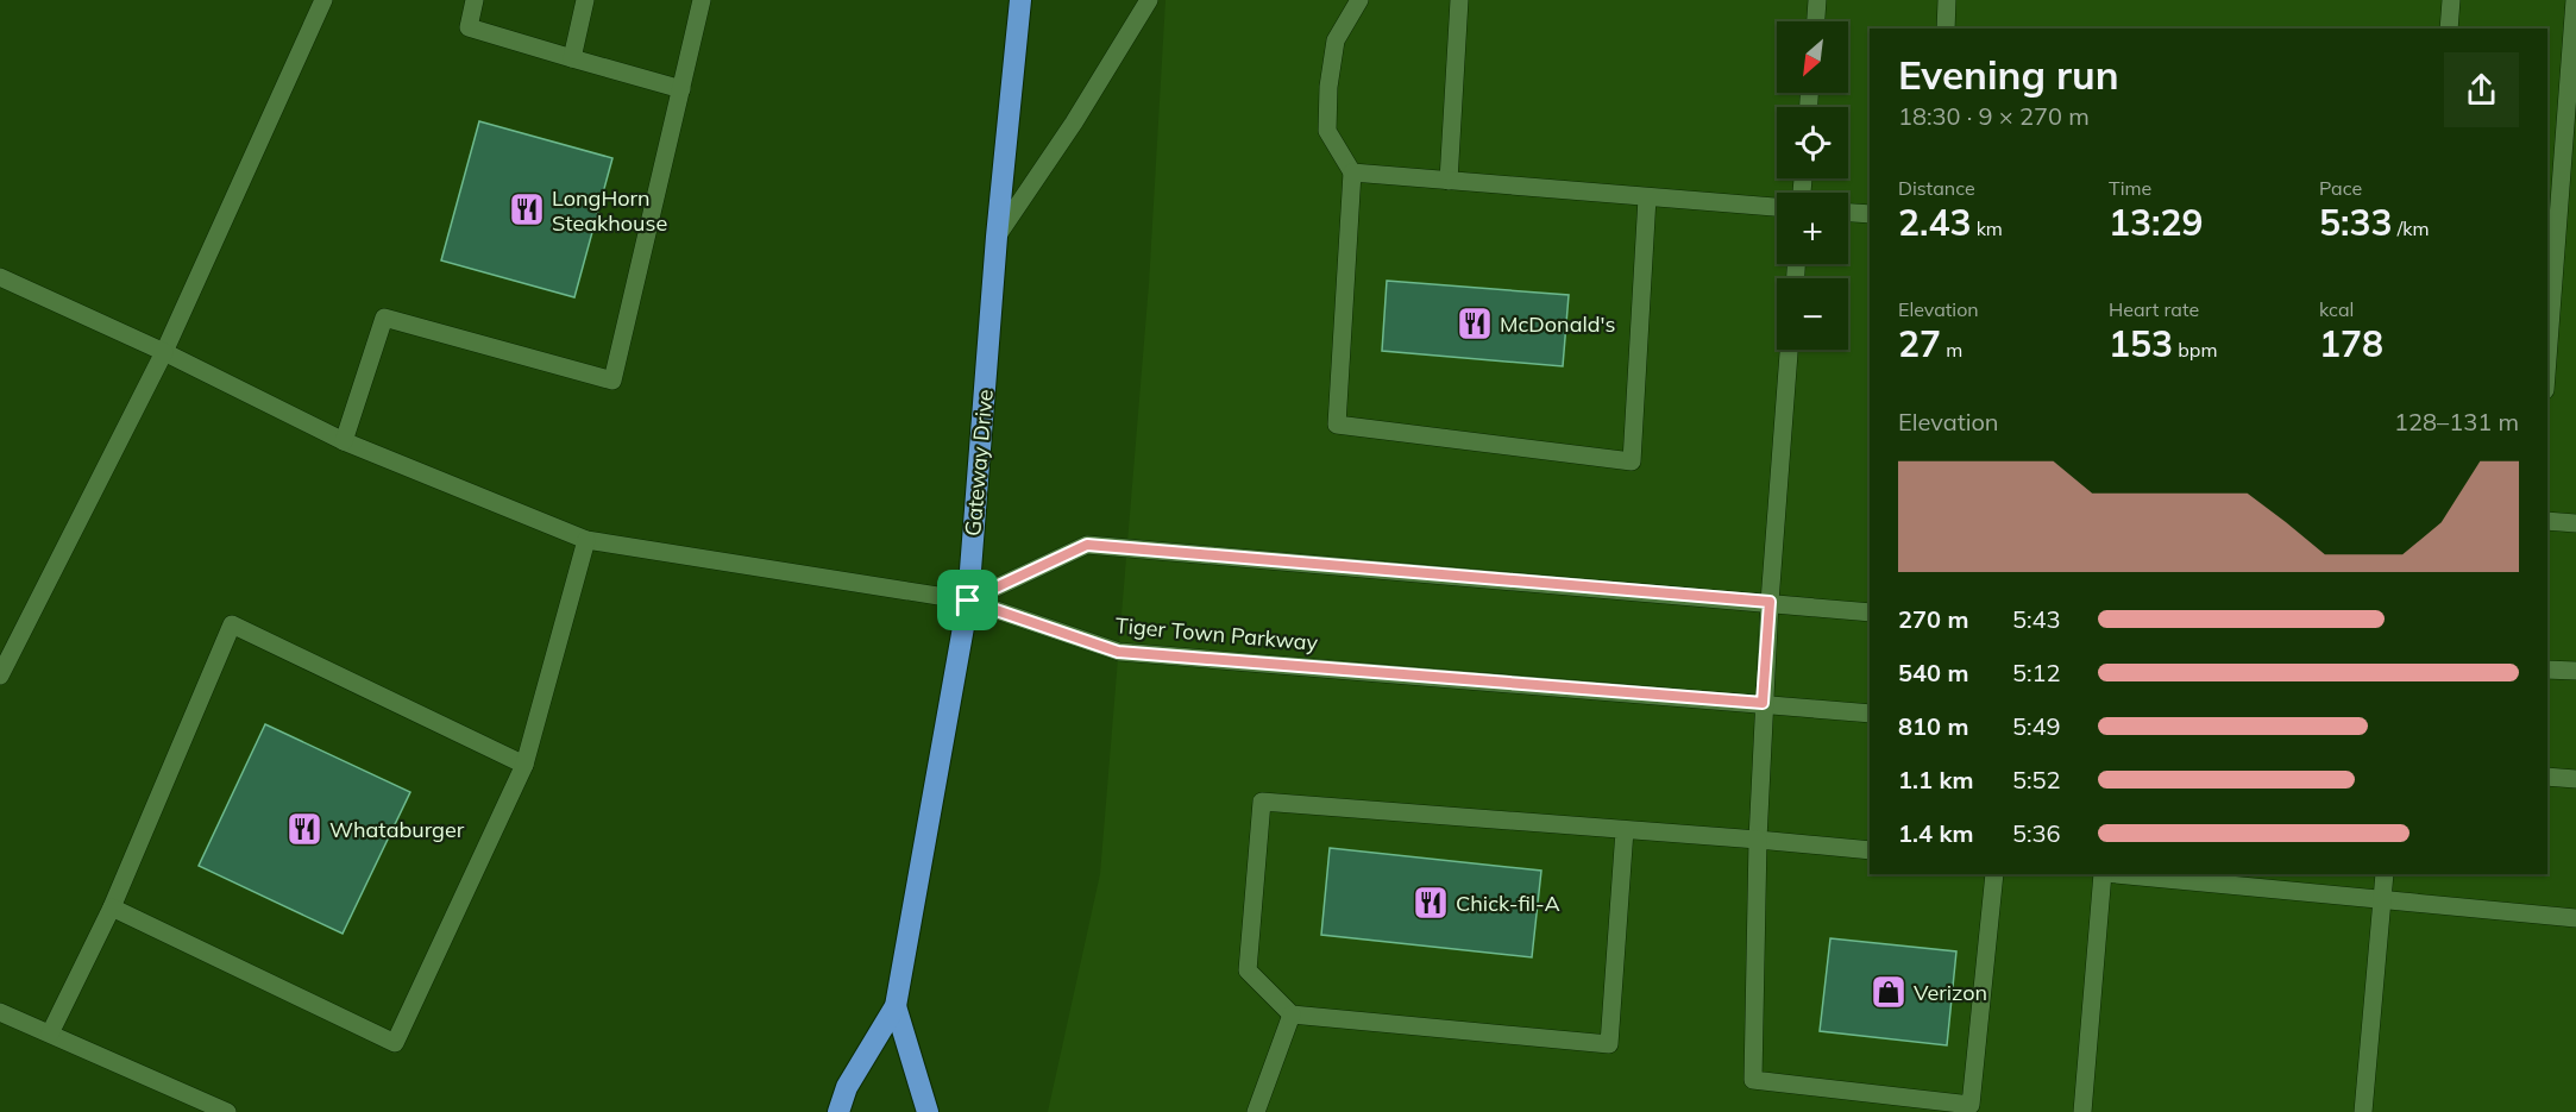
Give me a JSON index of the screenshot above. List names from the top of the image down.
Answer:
{
  "streets": {
    "highway": ["Gateway Drive"],
    "lane": ["Tiger Town Parkway"]
  },
  "crossings": [
    ["Gateway Drive", "Tiger Town Parkway"]
  ],
  "places": {
    "restaurant": [
      "LongHorn Steakhouse",
      "McDonald's",
      "Whataburger",
      "Chick-fil-A"
    ],
    "shop": ["Verizon"]
  },
  "north": "bottom left",
  "page": {
    "map_buttons": ["+", "−"],
    "heading": ["Evening run", "18:30 · 9 × 270 m"],
    "stats": [
      ["Distance", "2.43 km"],
      ["Time", "13:29"],
      ["Pace", "5:33 /km"],
      ["Elevation", "27 m"],
      ["Heart rate", "153 bpm"],
      ["kcal", "178"]
    ],
    "chart": ["Elevation", "128–131 m"],
    "list": [
      {
        "name": "270 m",
        "note": "5:43"
      },
      {
        "name": "540 m",
        "note": "5:12"
      },
      {
        "name": "810 m",
        "note": "5:49"
      },
      {
        "name": "1.1 km",
        "note": "5:52"
      },
      {
        "name": "1.4 km",
        "note": "5:36"
      }
    ]
  }
}
